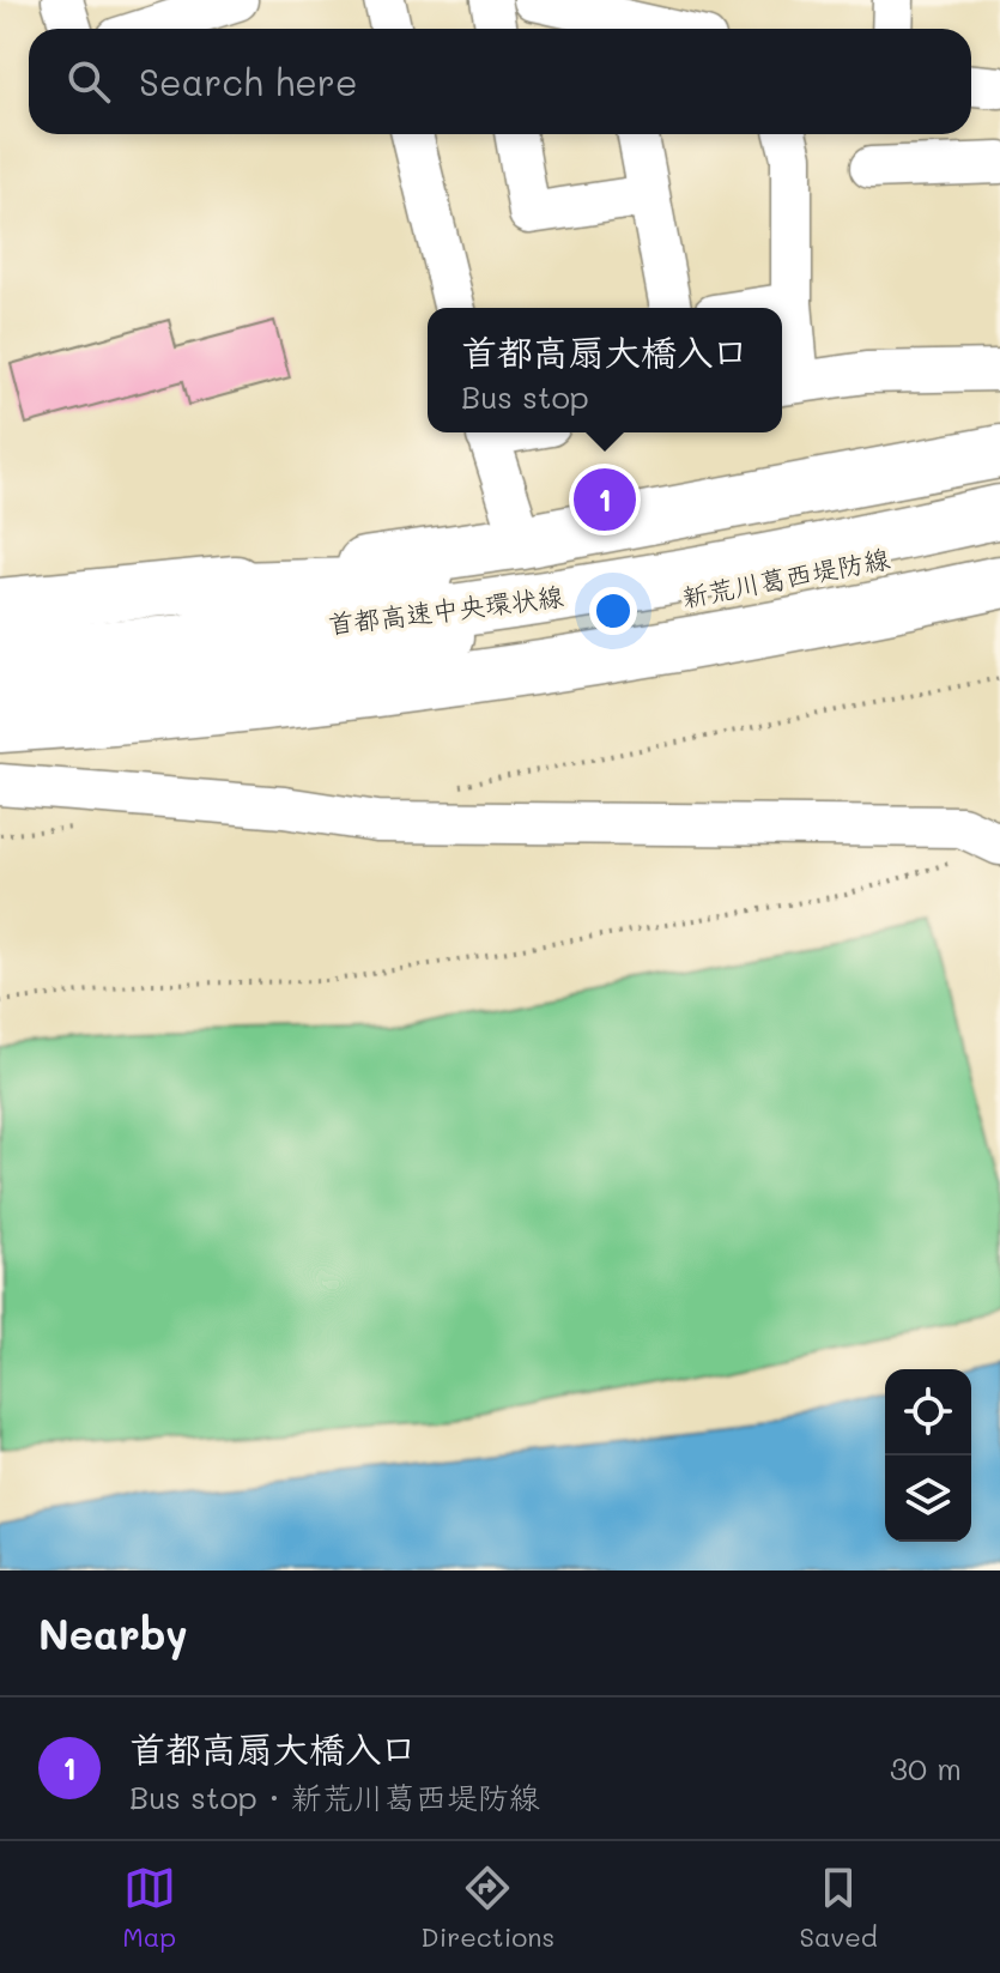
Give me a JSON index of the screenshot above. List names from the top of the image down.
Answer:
{
  "streets": {
    "main road": ["新荒川葛西堤防線", "首都高速中央環状線"]
  },
  "page": {
    "search": "Search here",
    "popup": ["首都高扇大橋入口", "Bus stop"],
    "pins": "1",
    "heading": "Nearby",
    "list": [
      {
        "mark": "1",
        "name": "首都高扇大橋入口",
        "note": "Bus stop · 新荒川葛西堤防線",
        "value": "30 m"
      }
    ],
    "nav": ["Map", "Directions", "Saved"]
  }
}
